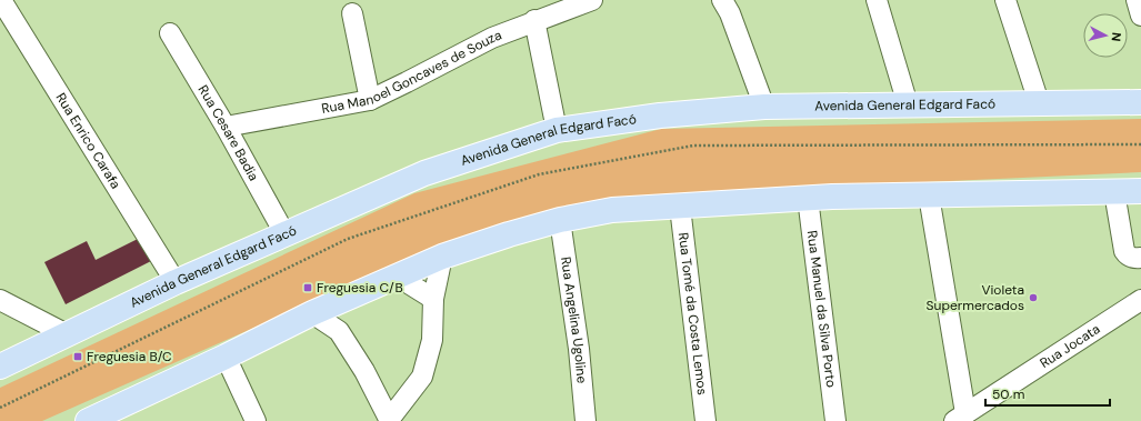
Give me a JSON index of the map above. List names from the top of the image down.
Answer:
{
  "streets": {
    "main road": ["Avenida General Edgard Facó"],
    "street": [
      "Rua Manoel Goncaves de Souza",
      "Rua Cesare Badia",
      "Rua Enrico Carafa",
      "Rua Manuel da Silva Porto",
      "Rua Tomé da Costa Lemos",
      "Rua Angelina Ugoline",
      "Rua Jocata"
    ]
  },
  "crossings": [
    ["Rua Manoel Goncaves de Souza", "Rua Cesare Badia"],
    ["Avenida General Edgard Facó", "Rua Cesare Badia"],
    ["Avenida General Edgard Facó", "Rua Enrico Carafa"]
  ],
  "places": {
    "transit": ["Freguesia C/B", "Freguesia B/C"],
    "other": ["Violeta Supermercados"]
  },
  "scale_bar": "50 m",
  "north": "right"
}
